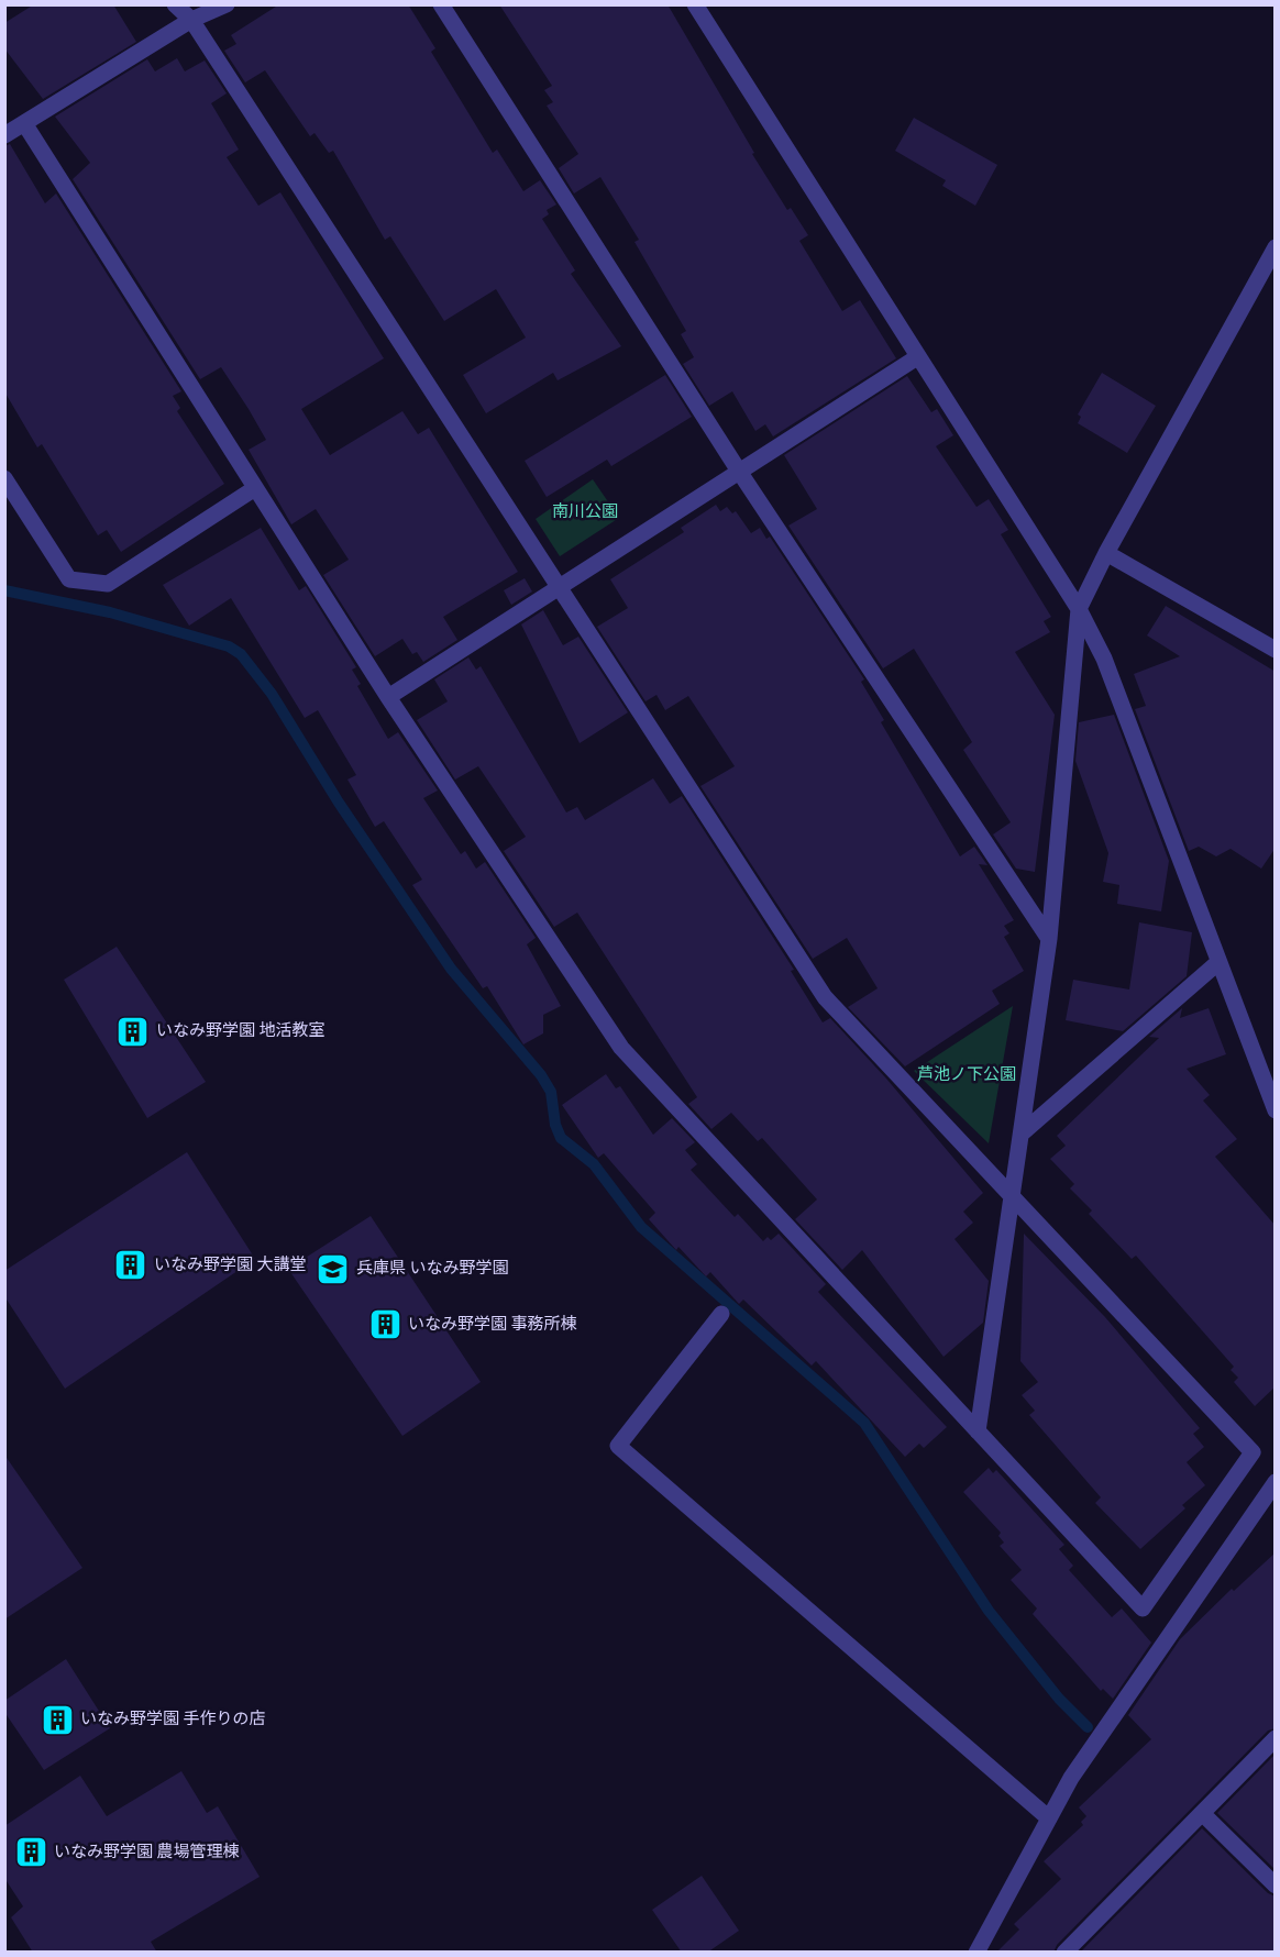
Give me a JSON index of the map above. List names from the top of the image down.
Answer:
{
  "parks": ["南川公園", "芦池ノ下公園"],
  "places": {
    "building": [
      "いなみ野学園 地活教室",
      "いなみ野学園 大講堂",
      "いなみ野学園 事務所棟",
      "いなみ野学園 手作りの店",
      "いなみ野学園 農場管理棟"
    ],
    "school or university": ["兵庫県 いなみ野学園"]
  }
}
